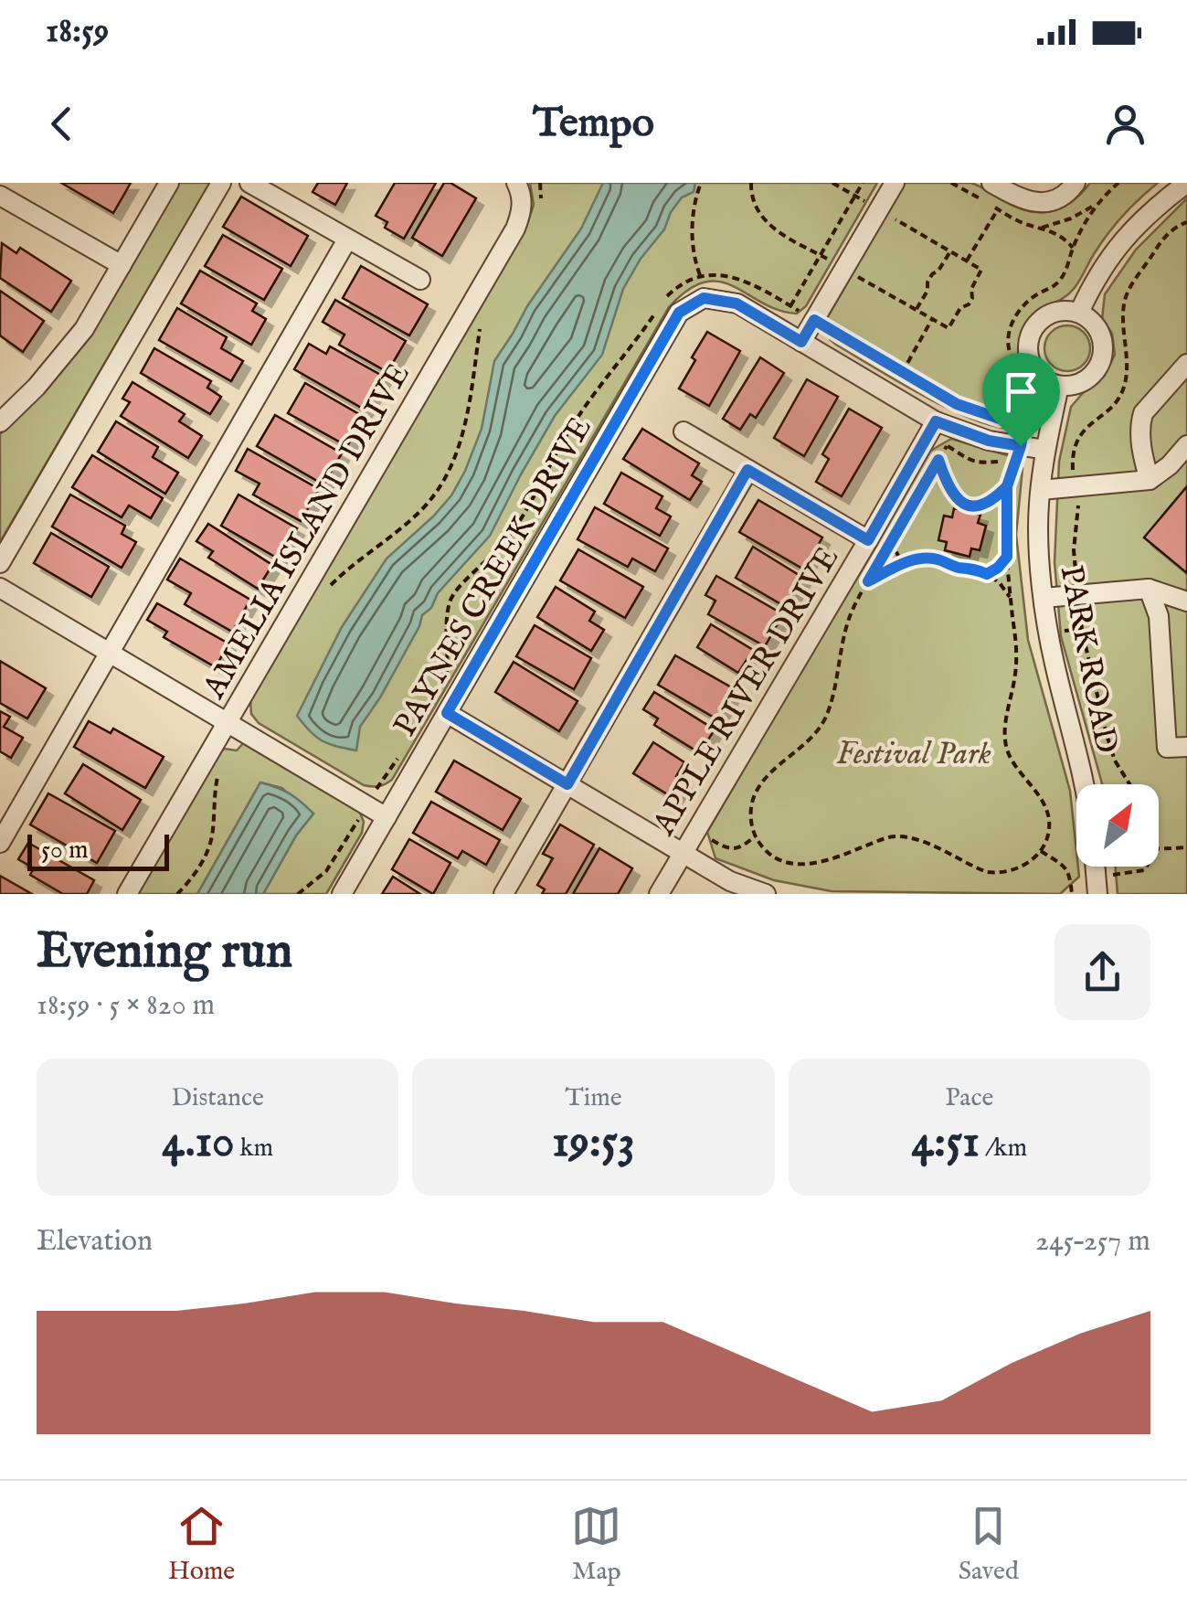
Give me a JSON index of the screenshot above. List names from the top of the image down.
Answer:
{
  "streets": {
    "street": [
      "AMELIA ISLAND DRIVE",
      "PAYNES CREEK DRIVE",
      "PARK ROAD",
      "APPLE RIVER DRIVE"
    ]
  },
  "parks": ["Festival Park"],
  "scale_bar": "50 m",
  "north": "top right",
  "page": {
    "status": "18:59",
    "header": "Tempo",
    "scale": "50 m",
    "heading": ["Evening run", "18:59 · 5 × 820 m"],
    "stats": [
      ["Distance", "4.10 km"],
      ["Time", "19:53"],
      ["Pace", "4:51 /km"]
    ],
    "chart": ["Elevation", "245–257 m"],
    "tabs": ["Home", "Map", "Saved"]
  }
}
